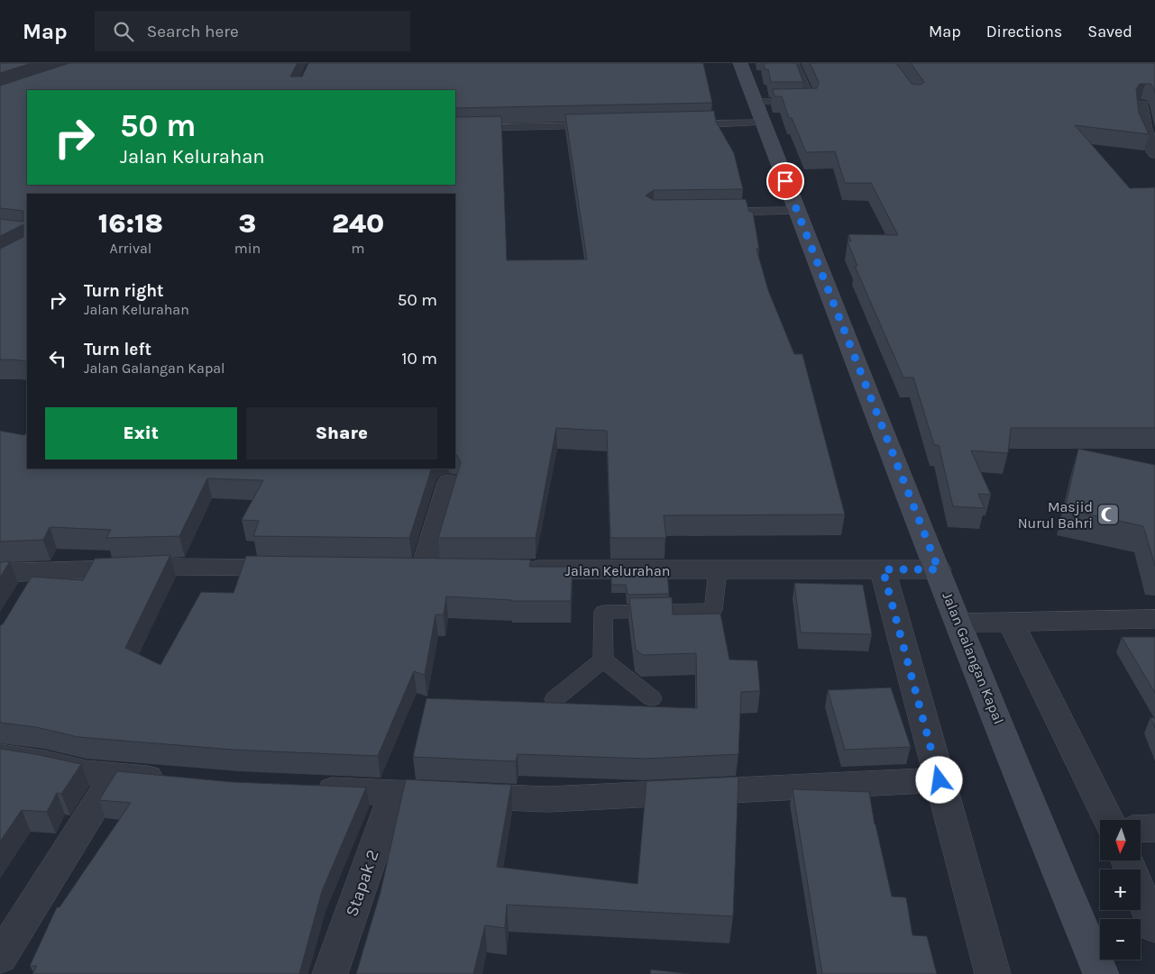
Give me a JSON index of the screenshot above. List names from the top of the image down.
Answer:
{
  "streets": {
    "main road": ["Jalan Galangan Kapal"],
    "street": ["Jalan Kelurahan", "Stapak 2"]
  },
  "crossings": [
    ["Jalan Kelurahan", "Jalan Galangan Kapal"]
  ],
  "places": {
    "mosque": ["Masjid Nurul Bahri"]
  },
  "north": "bottom",
  "page": {
    "header": "Map",
    "search": "Search here",
    "nav": ["Map", "Directions", "Saved"],
    "turn": ["50 m", "Jalan Kelurahan"],
    "eta": [
      "16:18",
      "Arrival",
      "3",
      "min",
      "240",
      "m"
    ],
    "list": [
      {
        "name": "Turn right",
        "note": "Jalan Kelurahan",
        "value": "50 m"
      },
      {
        "name": "Turn left",
        "note": "Jalan Galangan Kapal",
        "value": "10 m"
      }
    ],
    "buttons": ["Exit", "Share"],
    "map_buttons": ["+", "−"]
  }
}
